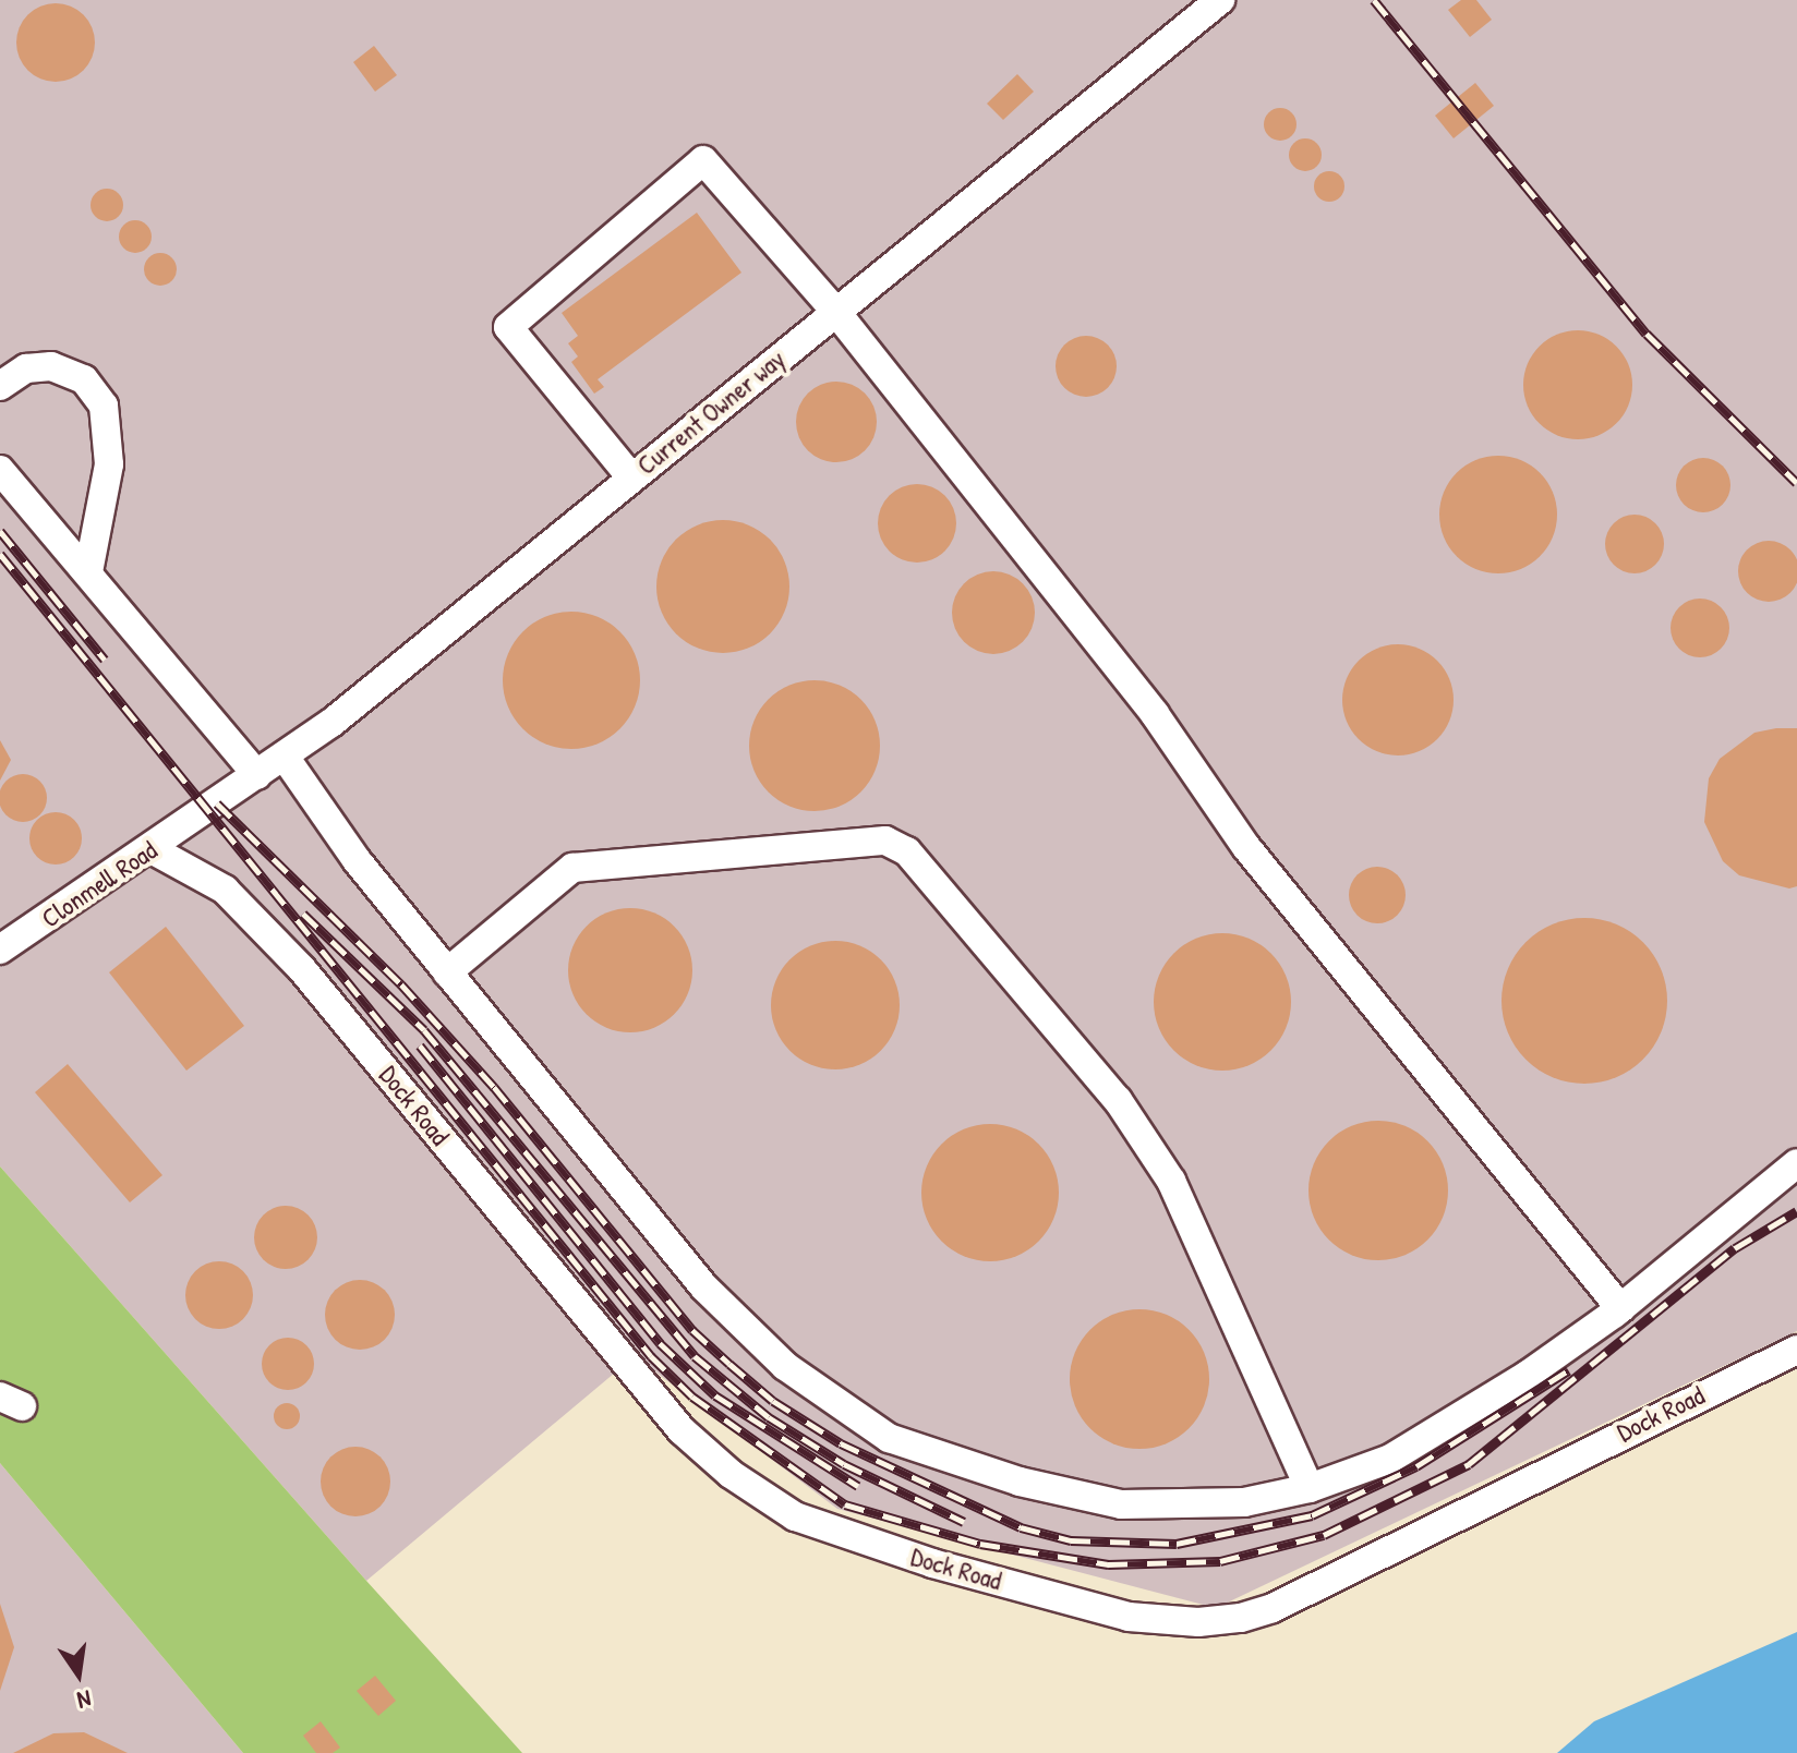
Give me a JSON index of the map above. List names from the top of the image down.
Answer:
{
  "streets": {
    "street": ["Current Owner way", "Clonmell Road", "Dock Road"]
  },
  "crossings": [
    ["Current Owner way", "Clonmell Road"],
    ["Clonmell Road", "Dock Road"]
  ],
  "north": "bottom"
}
